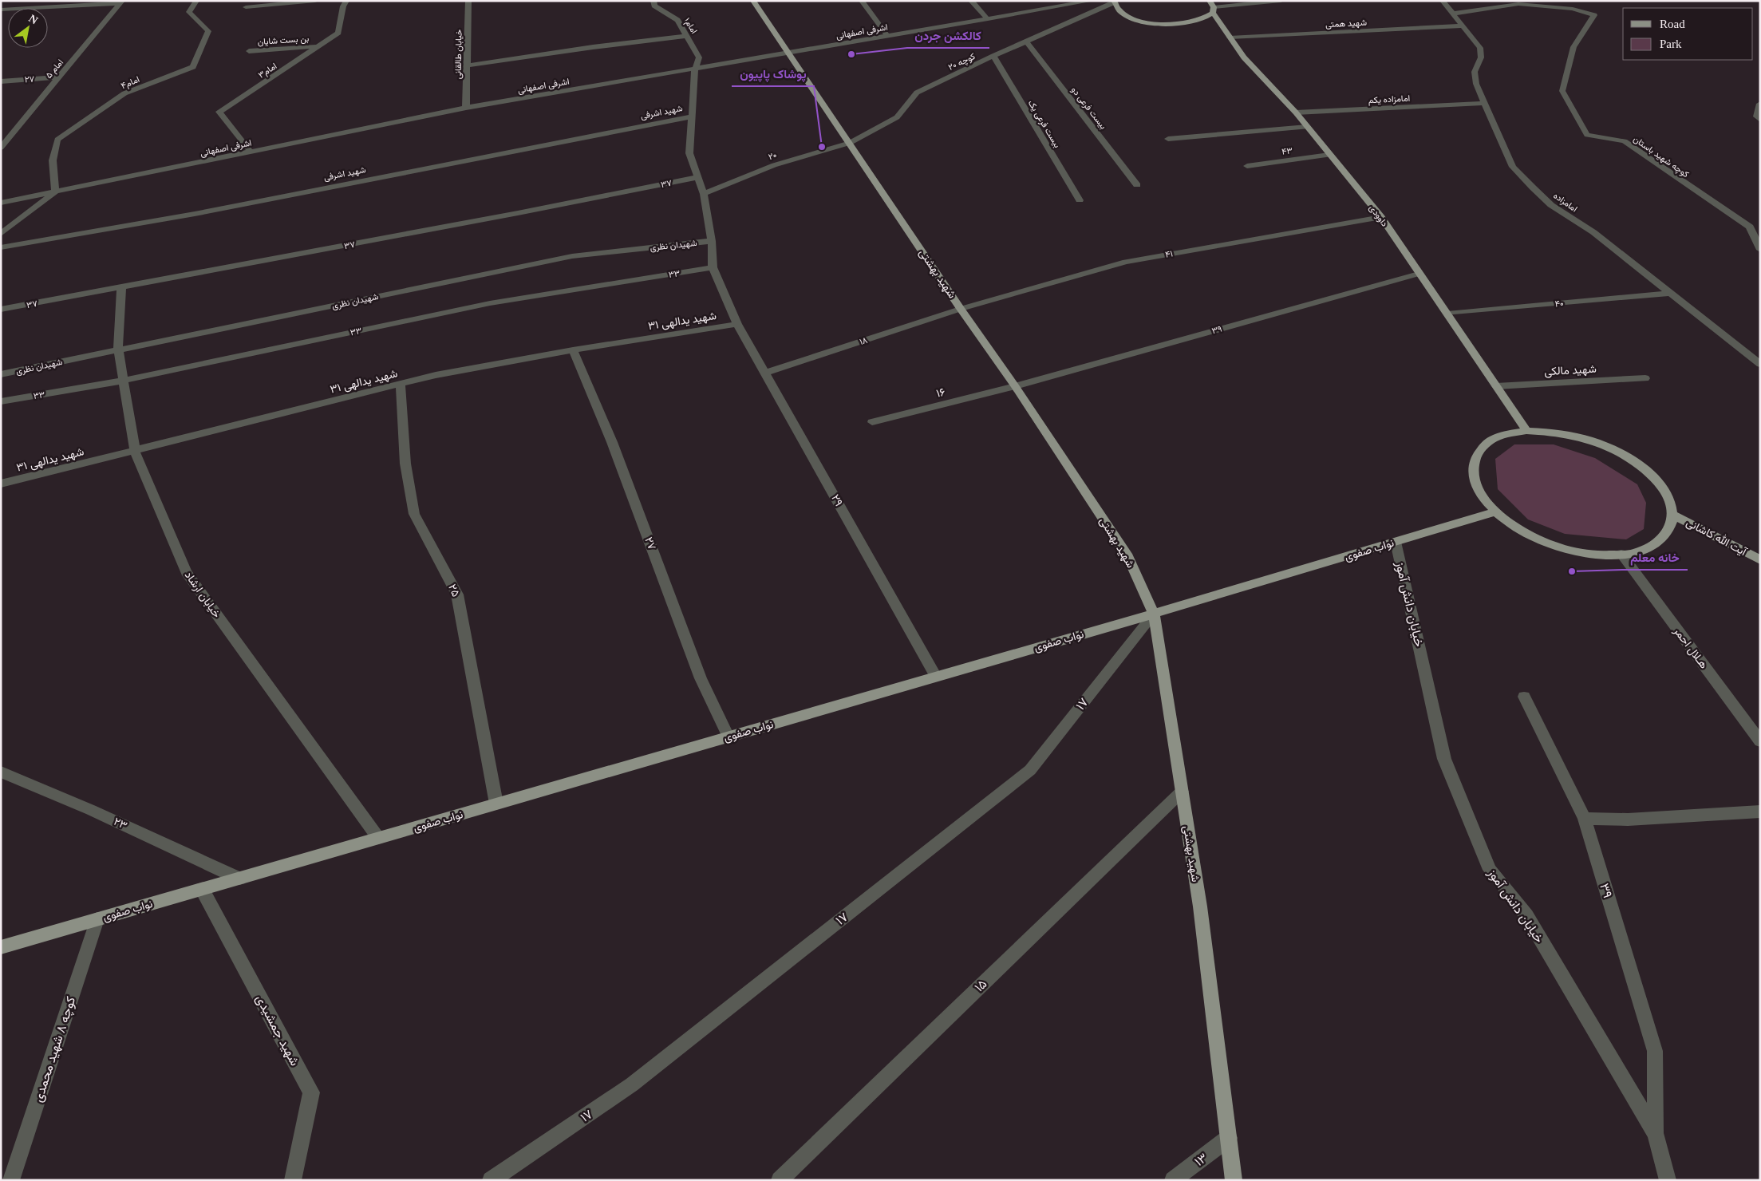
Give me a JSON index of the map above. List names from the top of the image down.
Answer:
{
  "streets": {
    "main road": [
      "داوودی",
      "شهید بهشتی",
      "آیت الله کاشانی",
      "نواب صفوی"
    ],
    "street": [
      "شهید همتی",
      "امام۱",
      "اشرفی اصفهانی",
      "بن بست شایان",
      "خیابان طالقانی",
      "کوچه ۲۰",
      "امام ۵",
      "امام۳",
      "۲۷",
      "امام۴",
      "امامزاده یکم",
      "بیست فرعی دو",
      "شهید اشرفی",
      "بیست فرعی یک",
      "۴۳",
      "۲۰",
      "کوچه شهید باستان",
      "۳۷",
      "امامزاده",
      "شهیدان نظری",
      "۴۱",
      "۳۳",
      "۴۰",
      "۳۱ شهید یدالهی",
      "۳۹",
      "۱۸",
      "شهید مالکی",
      "۱۶",
      "۲۹",
      "۲۵",
      "خیابان ارشاد",
      "خیابان دانش آموز",
      "هـلال احمر",
      "۱۷",
      "۲۳",
      "۱۵",
      "شهید جمشیدی",
      "کوچه ۸ شهید محمدی",
      "۱۳"
    ]
  },
  "crossings": [
    ["شهید همتی", "امامزاده"],
    ["شهید همتی", "داوودی"],
    ["امام۱", "اشرفی اصفهانی"],
    ["امام۱", "شهید اشرفی"],
    ["امام۱", "۲۰"],
    ["امام۱", "۳۷"],
    ["امام۱", "شهیدان نظری"],
    ["امام۱", "۳۳"],
    ["امام۱", "۲۹"],
    ["اشرفی اصفهانی", "خیابان طالقانی"],
    ["اشرفی اصفهانی", "امام۳"],
    ["اشرفی اصفهانی", "امام۴"],
    ["اشرفی اصفهانی", "شهید بهشتی"],
    ["بن بست شایان", "امام۳"],
    ["کوچه ۲۰", "بیست فرعی دو"],
    ["کوچه ۲۰", "بیست فرعی یک"],
    ["کوچه ۲۰", "۲۰"],
    ["کوچه ۲۰", "شهید بهشتی"],
    ["امام ۵", "۲۷"],
    ["۲۷", "۳۱ شهید یدالهی"],
    ["۲۷", "نواب صفوی"],
    ["امامزاده یکم", "امامزاده"],
    ["امامزاده یکم", "داوودی"],
    ["۴۳", "داوودی"],
    ["۲۰", "شهید بهشتی"],
    ["کوچه شهید باستان", "امامزاده"],
    ["۳۷", "خیابان ارشاد"],
    ["امامزاده", "۴۰"],
    ["داوودی", "۴۱"],
    ["داوودی", "۴۰"],
    ["داوودی", "۳۹"],
    ["داوودی", "شهید مالکی"],
    ["شهیدان نظری", "خیابان ارشاد"],
    ["۴۱", "شهید بهشتی"],
    ["۴۱", "۱۸"],
    ["۳۳", "۲۹"],
    ["۳۳", "خیابان ارشاد"],
    ["شهید بهشتی", "۳۹"],
    ["شهید بهشتی", "۱۸"],
    ["شهید بهشتی", "۱۶"],
    ["شهید بهشتی", "نواب صفوی"],
    ["شهید بهشتی", "۱۷"],
    ["شهید بهشتی", "۱۵"],
    ["شهید بهشتی", "۱۳"],
    ["۳۱ شهید یدالهی", "۲۹"],
    ["۳۱ شهید یدالهی", "۲۵"],
    ["۳۱ شهید یدالهی", "خیابان ارشاد"],
    ["۳۹", "۱۶"],
    ["۳۹", "خیابان دانش آموز"],
    ["۱۸", "۲۹"],
    ["۲۹", "نواب صفوی"],
    ["نواب صفوی", "۲۵"],
    ["نواب صفوی", "خیابان ارشاد"],
    ["نواب صفوی", "خیابان دانش آموز"],
    ["نواب صفوی", "۱۷"],
    ["نواب صفوی", "۲۳"],
    ["نواب صفوی", "شهید جمشیدی"],
    ["نواب صفوی", "کوچه ۸ شهید محمدی"]
  ],
  "places": ["کالکشن جردن", "پوشاک پاپیون", "خانه معلم"],
  "legend": ["Road", "Park"],
  "north": "top right"
}
